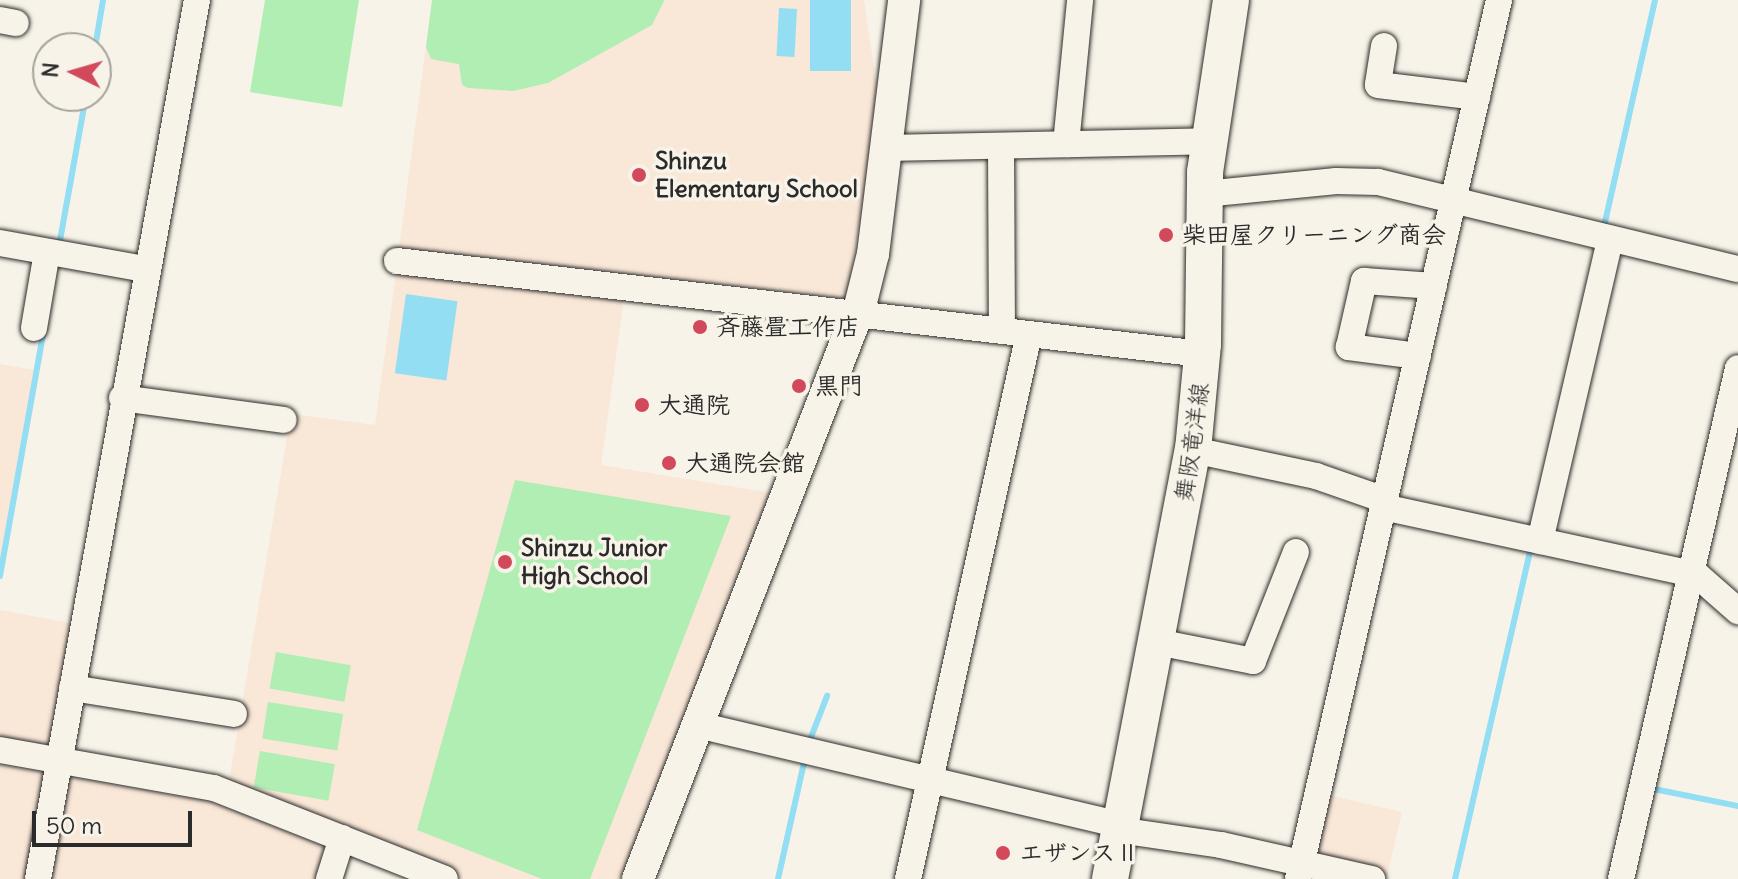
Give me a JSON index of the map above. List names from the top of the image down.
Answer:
{
  "streets": {
    "main road": ["舞阪竜洋線"]
  },
  "places": [
    "Shinzu Elementary School",
    "柴田屋クリーニング商会",
    "斉藤畳工作店",
    "黒門",
    "大通院",
    "大通院会館",
    "Shinzu Junior High School",
    "エザンスⅡ"
  ],
  "scale_bar": "50 m",
  "north": "left"
}
